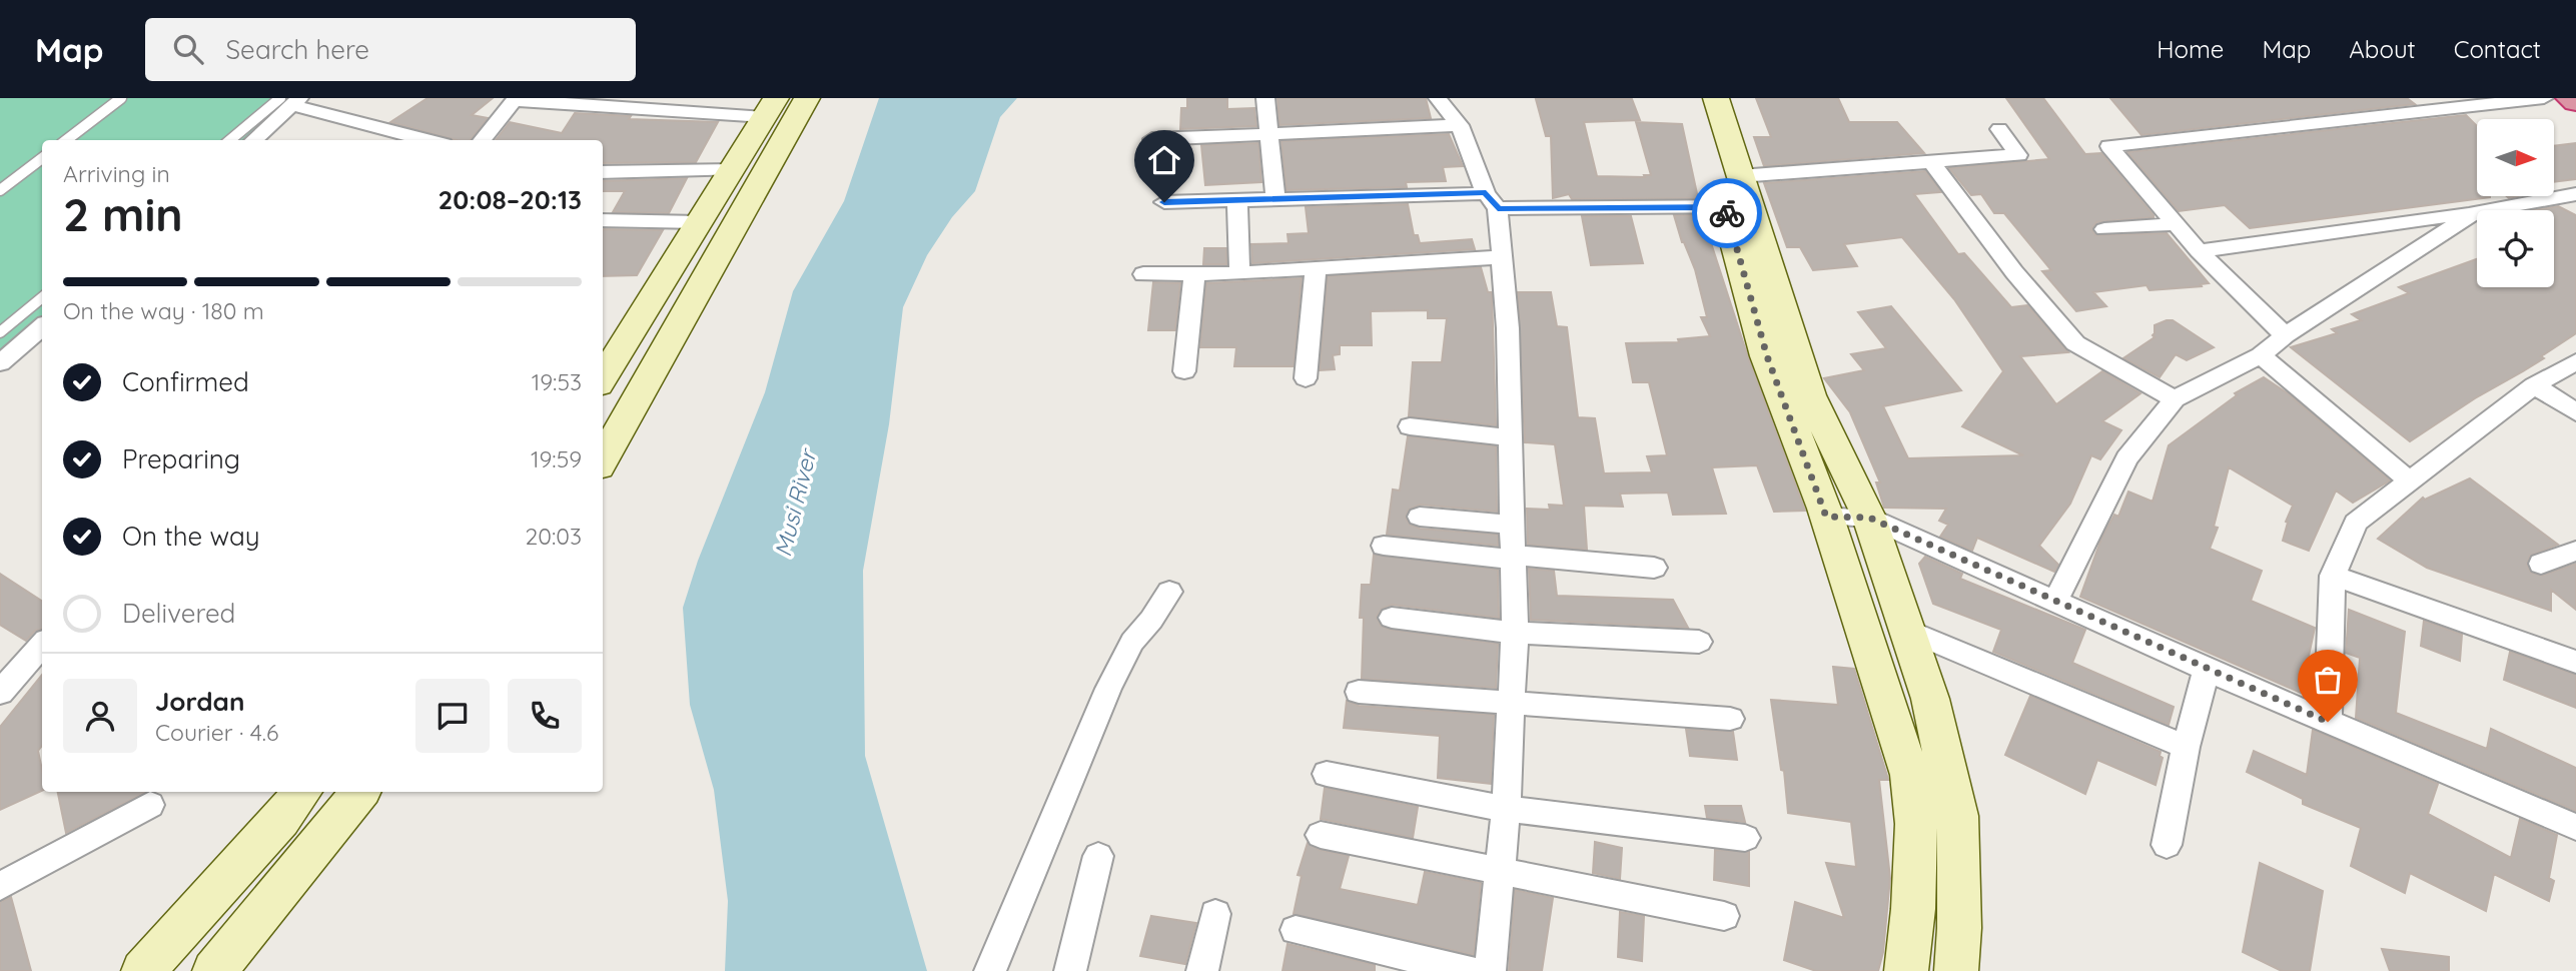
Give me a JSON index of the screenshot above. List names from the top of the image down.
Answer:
{
  "water": ["Musi River"],
  "north": "right",
  "page": {
    "header": "Map",
    "search": "Search here",
    "nav": [
      "Home",
      "Map",
      "About",
      "Contact"
    ],
    "heading": ["2 min", "Arriving in", "20:08–20:13"],
    "panel": ["Jordan", "Courier · 4.6"],
    "bar": "On the way · 180 m",
    "list": [
      ["Confirmed", "19:53"],
      ["Preparing", "19:59"],
      ["On the way", "20:03"],
      "Delivered"
    ]
  }
}
